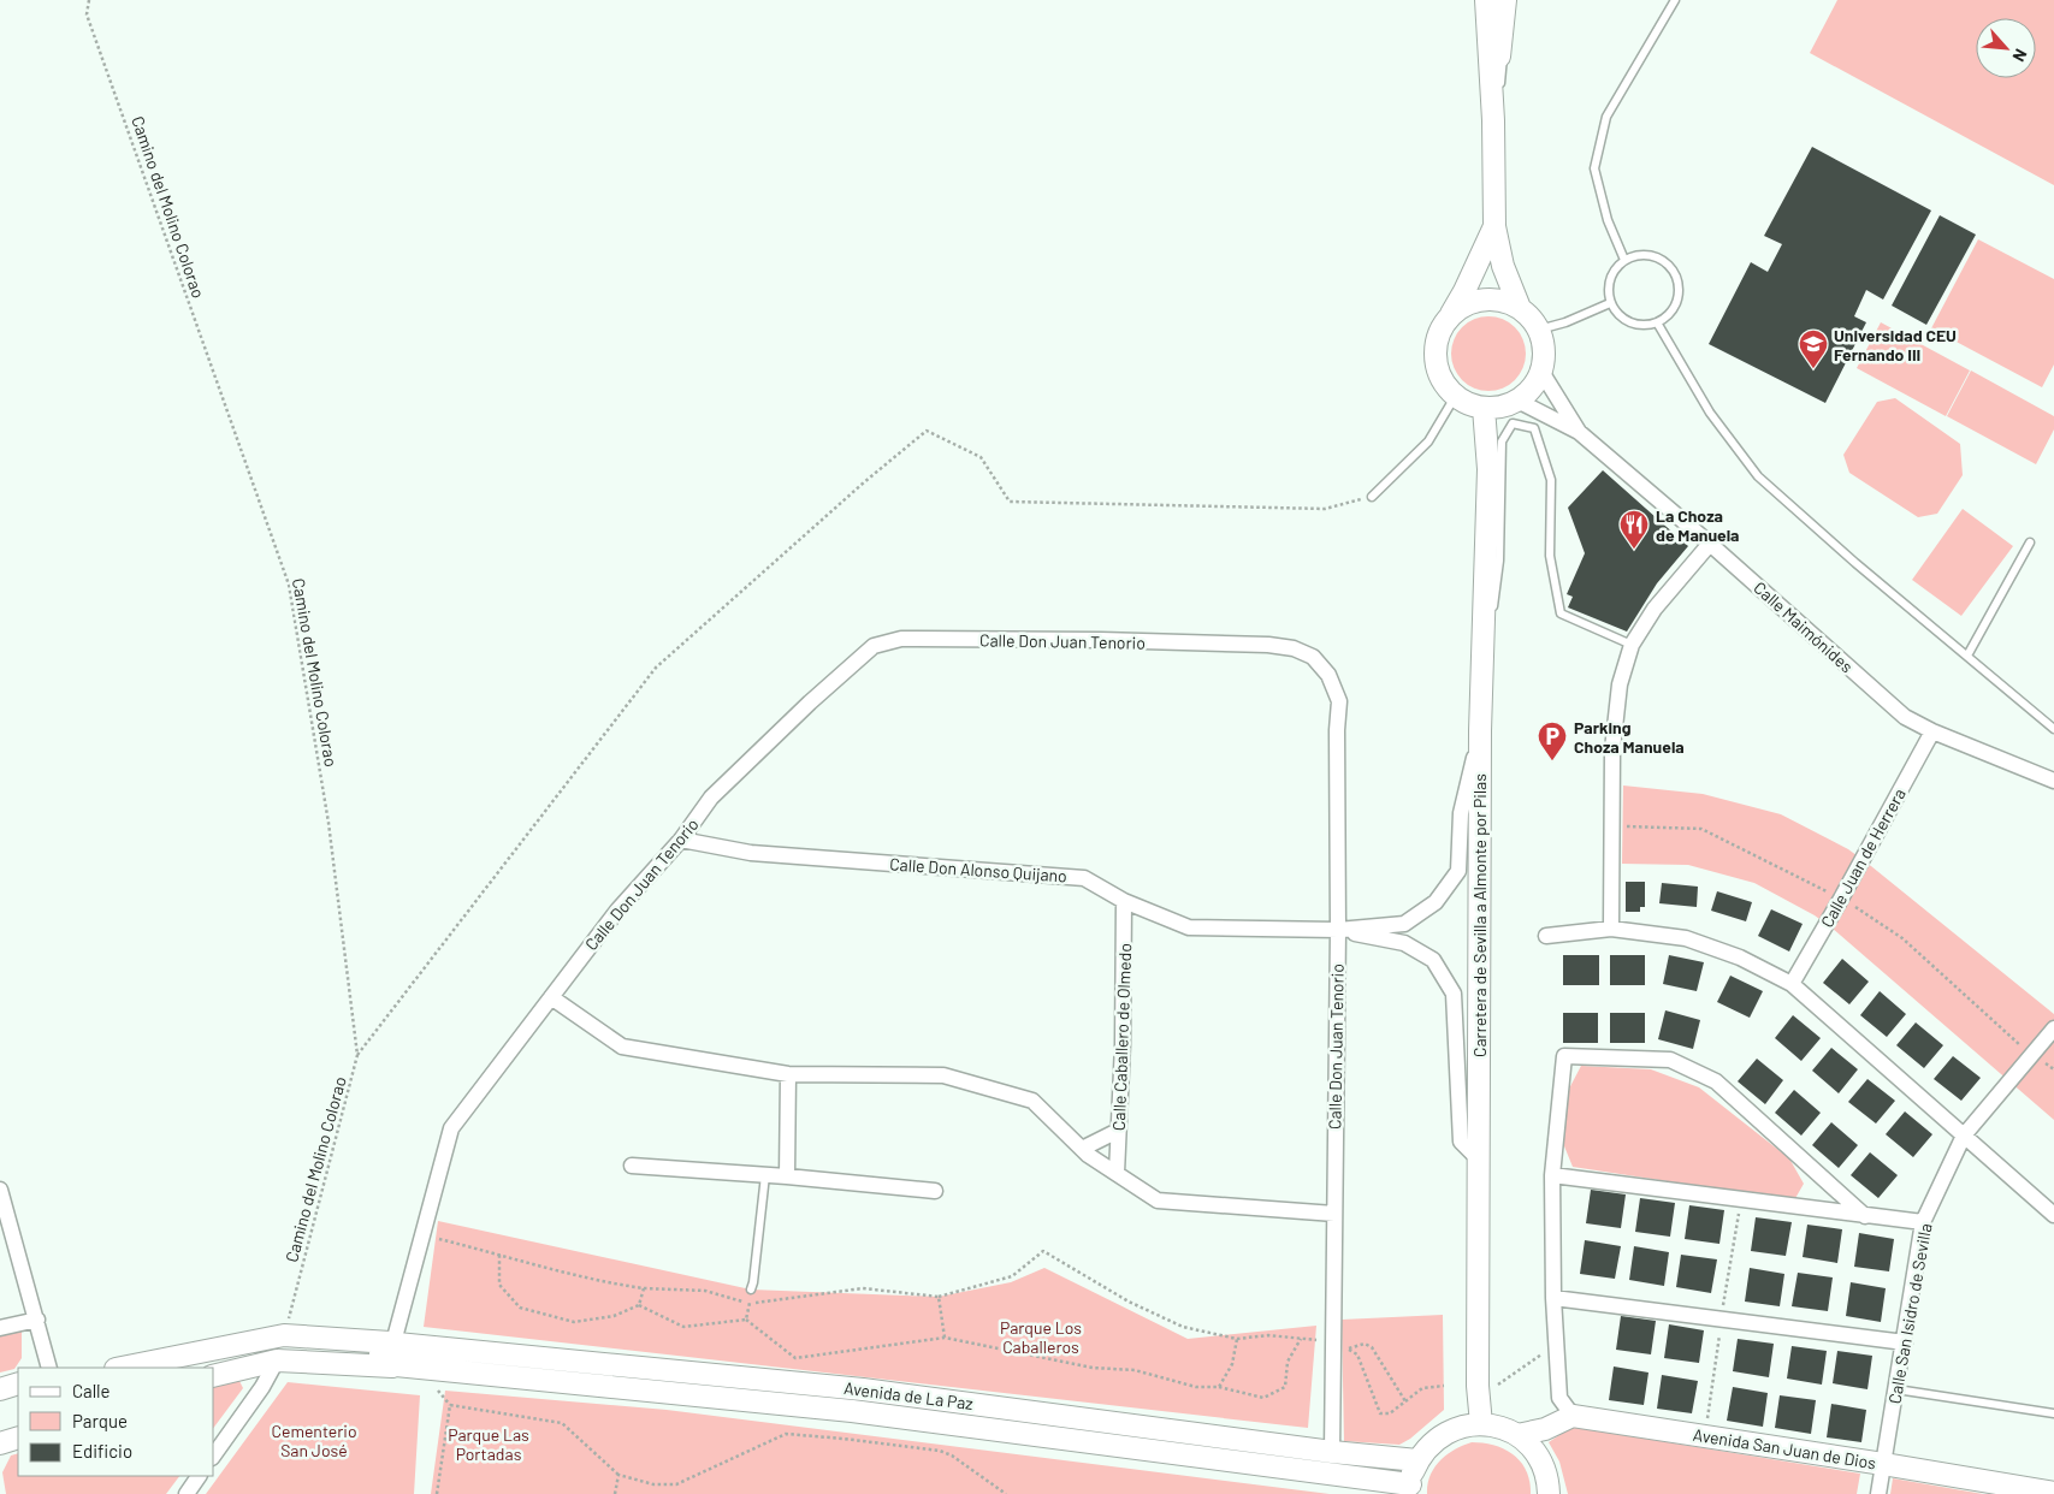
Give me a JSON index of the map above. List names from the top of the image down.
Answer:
{
  "streets": {
    "street": [
      "Calle Maimónides",
      "Calle Don Juan Tenorio",
      "Calle Juan de Herrera",
      "Calle Don Alonso Quijano",
      "Carretera de Sevilla a Almonte por Pilas",
      "Calle Caballero de Olmedo",
      "Calle San Isidro de Sevilla",
      "Avenida de La Paz",
      "Avenida San Juan de Dios"
    ],
    "path": ["Camino del Molino Colorao"]
  },
  "crossings": [
    ["Camino del Molino Colorao", "Avenida de La Paz"],
    ["Calle Maimónides", "Calle Juan de Herrera"],
    ["Calle Maimónides", "Carretera de Sevilla a Almonte por Pilas"],
    ["Calle Don Juan Tenorio", "Calle Don Alonso Quijano"],
    ["Calle Don Juan Tenorio", "Avenida de La Paz"],
    ["Calle Don Alonso Quijano", "Calle Caballero de Olmedo"],
    ["Calle San Isidro de Sevilla", "Avenida San Juan de Dios"]
  ],
  "parks": ["Parque Los Caballeros", "Cementerio San José", "Parque Las Portadas"],
  "places": {
    "school or university": ["Universidad CEU Fernando III"],
    "restaurant": ["La Choza de Manuela"],
    "parking": ["Parking Choza Manuela"]
  },
  "legend": ["Calle", "Parque", "Edificio"],
  "north": "bottom right"
}
